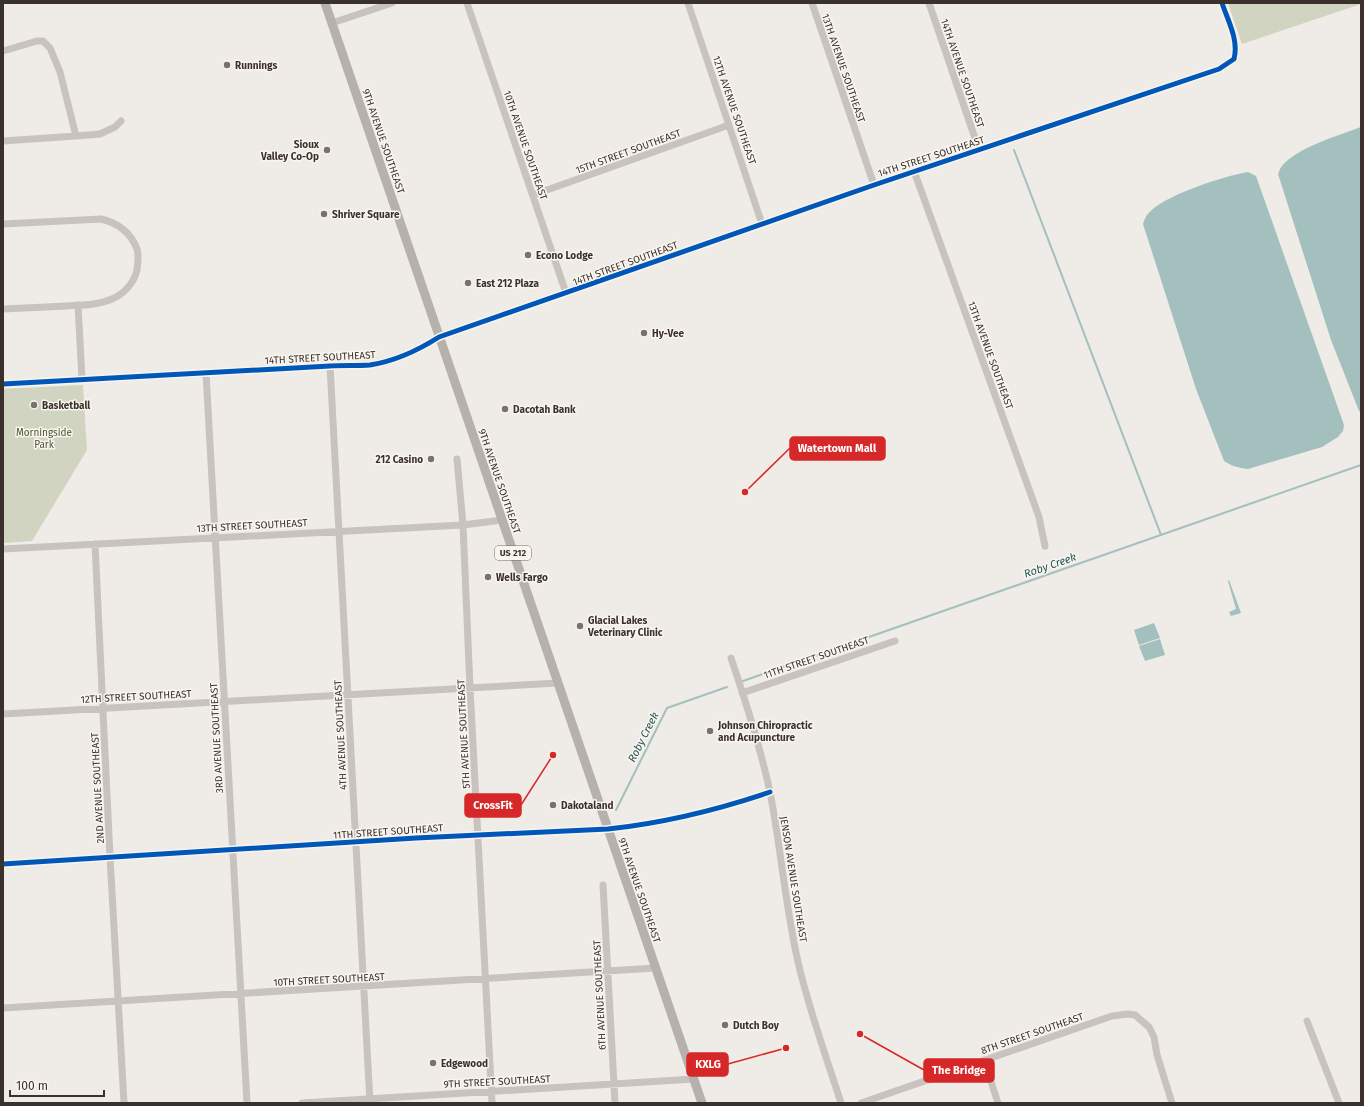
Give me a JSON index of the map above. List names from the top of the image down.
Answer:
{
  "streets": {
    "main road": ["9TH AVENUE SOUTHEAST", "US 212"],
    "street": [
      "13TH AVENUE SOUTHEAST",
      "14TH AVENUE SOUTHEAST",
      "12TH AVENUE SOUTHEAST",
      "10TH AVENUE SOUTHEAST",
      "15TH STREET SOUTHEAST",
      "14TH STREET SOUTHEAST",
      "13TH STREET SOUTHEAST",
      "11TH STREET SOUTHEAST",
      "12TH STREET SOUTHEAST",
      "5TH AVENUE SOUTHEAST",
      "4TH AVENUE SOUTHEAST",
      "3RD AVENUE SOUTHEAST",
      "2ND AVENUE SOUTHEAST",
      "JENSON AVENUE SOUTHEAST",
      "10TH STREET SOUTHEAST",
      "6TH AVENUE SOUTHEAST",
      "8TH STREET SOUTHEAST",
      "9TH STREET SOUTHEAST"
    ]
  },
  "crossings": [
    ["13TH AVENUE SOUTHEAST", "14TH STREET SOUTHEAST"],
    ["14TH AVENUE SOUTHEAST", "14TH STREET SOUTHEAST"],
    ["12TH AVENUE SOUTHEAST", "15TH STREET SOUTHEAST"],
    ["12TH AVENUE SOUTHEAST", "14TH STREET SOUTHEAST"],
    ["9TH AVENUE SOUTHEAST", "14TH STREET SOUTHEAST"],
    ["9TH AVENUE SOUTHEAST", "13TH STREET SOUTHEAST"],
    ["9TH AVENUE SOUTHEAST", "11TH STREET SOUTHEAST"],
    ["9TH AVENUE SOUTHEAST", "12TH STREET SOUTHEAST"],
    ["9TH AVENUE SOUTHEAST", "10TH STREET SOUTHEAST"],
    ["9TH AVENUE SOUTHEAST", "9TH STREET SOUTHEAST"],
    ["10TH AVENUE SOUTHEAST", "15TH STREET SOUTHEAST"],
    ["10TH AVENUE SOUTHEAST", "14TH STREET SOUTHEAST"],
    ["14TH STREET SOUTHEAST", "4TH AVENUE SOUTHEAST"],
    ["14TH STREET SOUTHEAST", "3RD AVENUE SOUTHEAST"],
    ["13TH STREET SOUTHEAST", "5TH AVENUE SOUTHEAST"],
    ["13TH STREET SOUTHEAST", "4TH AVENUE SOUTHEAST"],
    ["13TH STREET SOUTHEAST", "3RD AVENUE SOUTHEAST"],
    ["13TH STREET SOUTHEAST", "2ND AVENUE SOUTHEAST"],
    ["11TH STREET SOUTHEAST", "5TH AVENUE SOUTHEAST"],
    ["11TH STREET SOUTHEAST", "4TH AVENUE SOUTHEAST"],
    ["11TH STREET SOUTHEAST", "3RD AVENUE SOUTHEAST"],
    ["11TH STREET SOUTHEAST", "2ND AVENUE SOUTHEAST"],
    ["11TH STREET SOUTHEAST", "JENSON AVENUE SOUTHEAST"],
    ["12TH STREET SOUTHEAST", "5TH AVENUE SOUTHEAST"],
    ["12TH STREET SOUTHEAST", "4TH AVENUE SOUTHEAST"],
    ["12TH STREET SOUTHEAST", "3RD AVENUE SOUTHEAST"],
    ["12TH STREET SOUTHEAST", "2ND AVENUE SOUTHEAST"],
    ["5TH AVENUE SOUTHEAST", "10TH STREET SOUTHEAST"],
    ["5TH AVENUE SOUTHEAST", "9TH STREET SOUTHEAST"],
    ["4TH AVENUE SOUTHEAST", "10TH STREET SOUTHEAST"],
    ["4TH AVENUE SOUTHEAST", "9TH STREET SOUTHEAST"],
    ["3RD AVENUE SOUTHEAST", "10TH STREET SOUTHEAST"],
    ["2ND AVENUE SOUTHEAST", "10TH STREET SOUTHEAST"],
    ["10TH STREET SOUTHEAST", "6TH AVENUE SOUTHEAST"],
    ["6TH AVENUE SOUTHEAST", "9TH STREET SOUTHEAST"]
  ],
  "water": ["Roby Creek"],
  "parks": ["Morningside Park"],
  "places": [
    "Runnings",
    "Sioux Valley Co-Op",
    "Shriver Square",
    "Econo Lodge",
    "East 212 Plaza",
    "Hy-Vee",
    "Basketball",
    "Dacotah Bank",
    "212 Casino",
    "Watertown Mall",
    "Wells Fargo",
    "Glacial Lakes Veterinary Clinic",
    "Johnson Chiropractic and Acupuncture",
    "CrossFit",
    "Dakotaland",
    "Dutch Boy",
    "The Bridge",
    "KXLG",
    "Edgewood"
  ],
  "scale_bar": "100 m"
}
